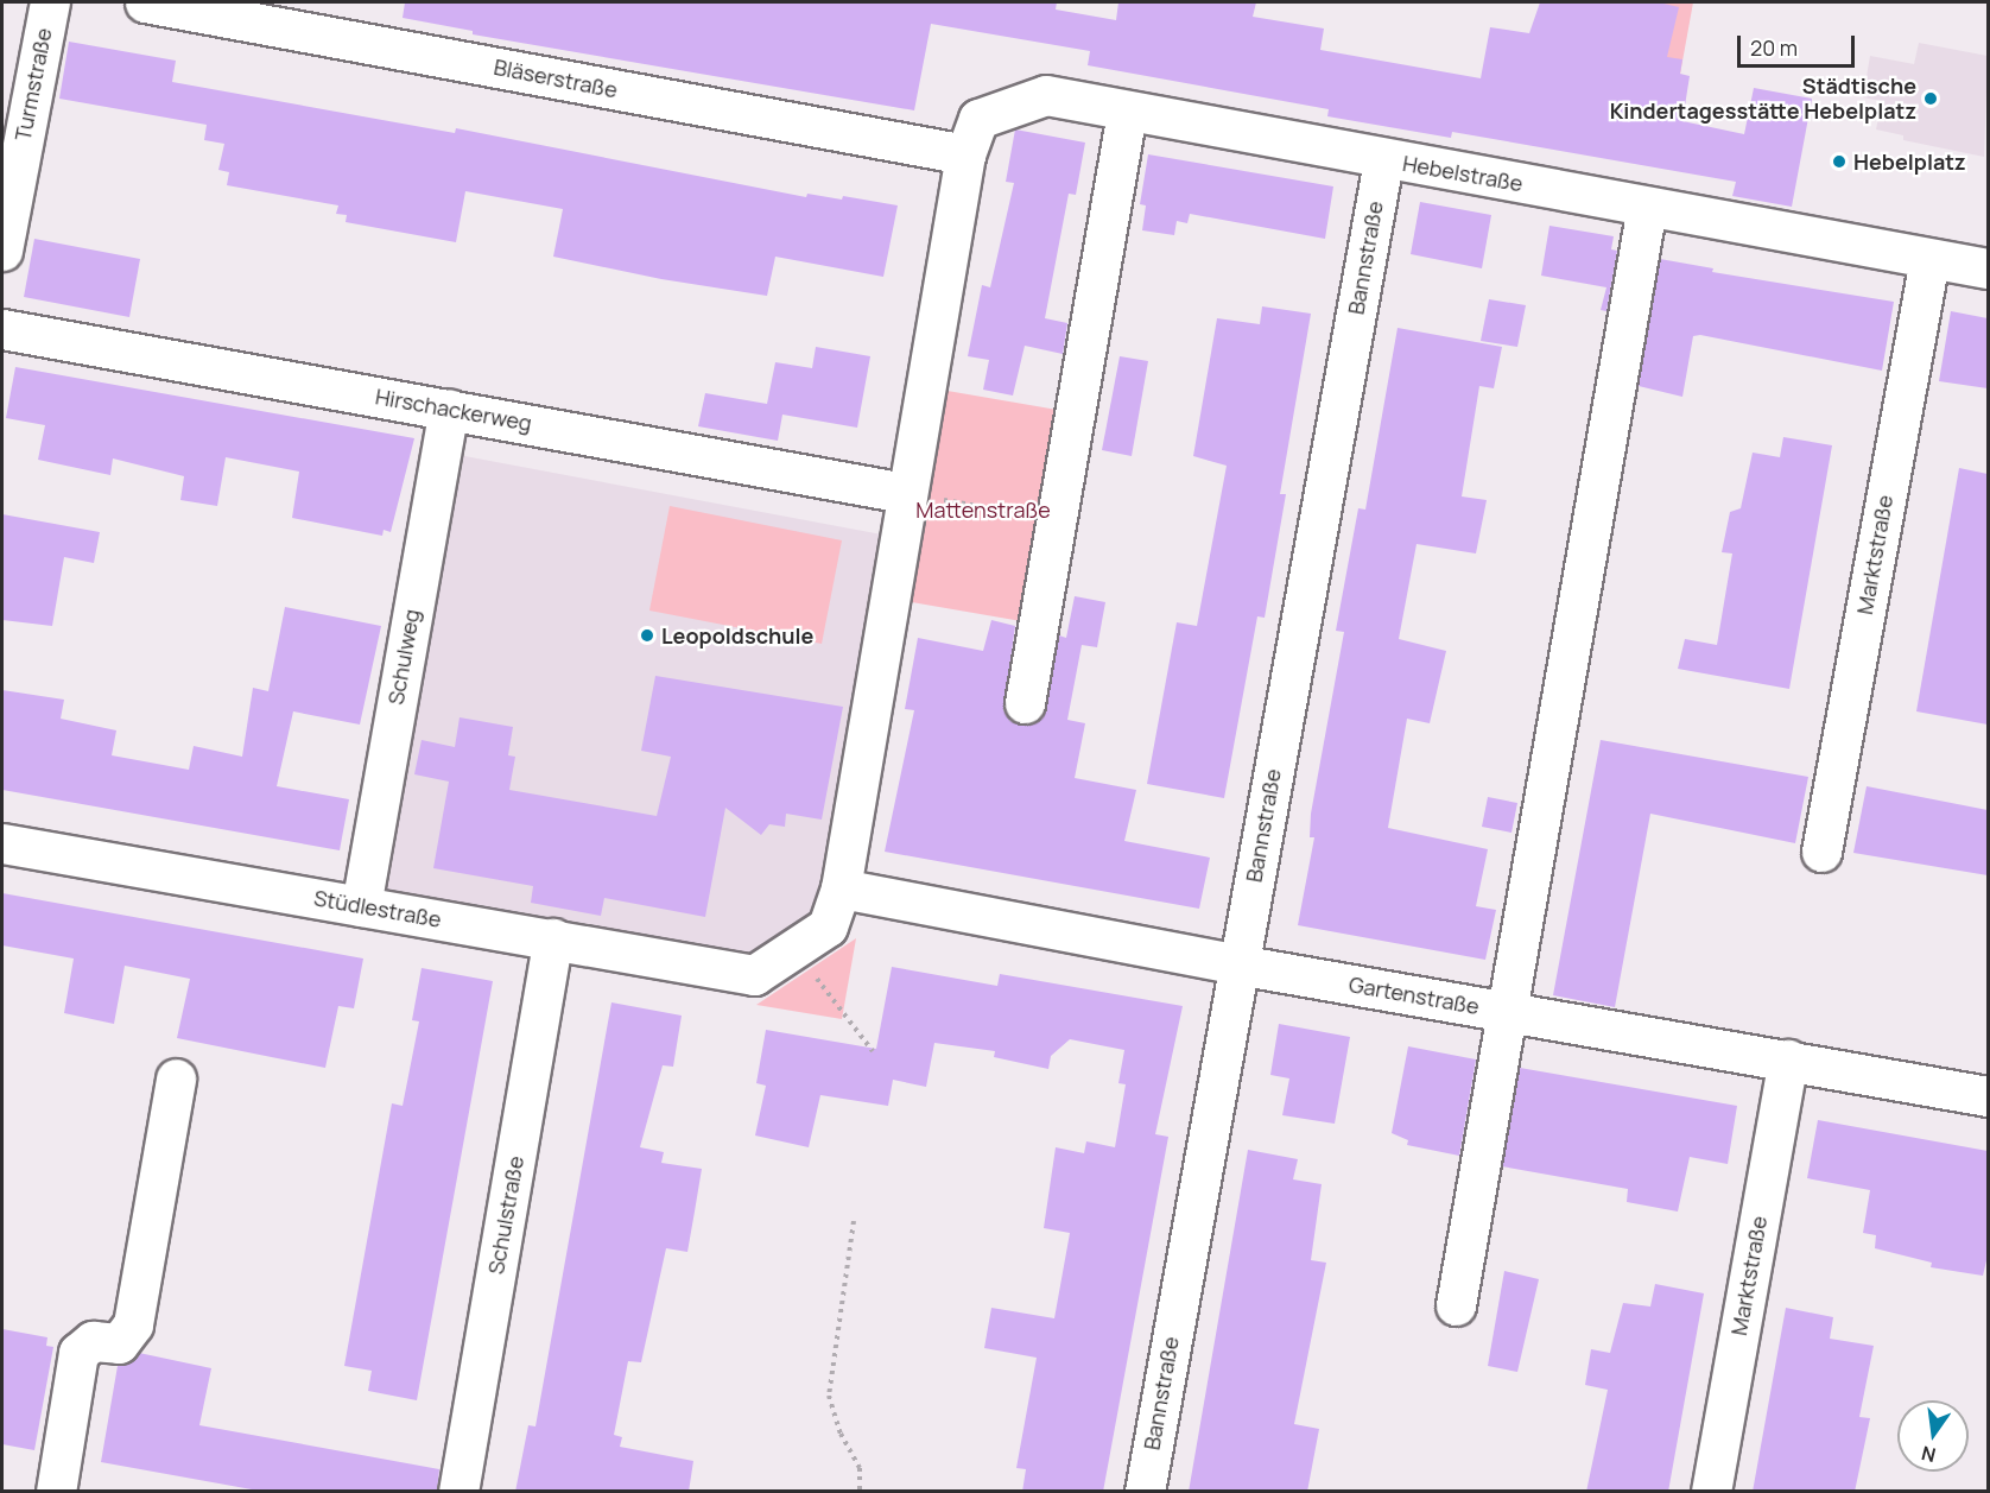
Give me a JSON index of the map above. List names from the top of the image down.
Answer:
{
  "streets": {
    "street": [
      "Bläserstraße",
      "Turmstraße",
      "Hebelstraße",
      "Bannstraße",
      "Hirschackerweg",
      "Marktstraße",
      "Schulweg",
      "Stüdlestraße",
      "Gartenstraße",
      "Schulstraße"
    ]
  },
  "crossings": [
    ["Bläserstraße", "Hebelstraße"],
    ["Hebelstraße", "Bannstraße"],
    ["Hebelstraße", "Marktstraße"],
    ["Bannstraße", "Gartenstraße"],
    ["Hirschackerweg", "Schulweg"],
    ["Marktstraße", "Gartenstraße"],
    ["Schulweg", "Stüdlestraße"],
    ["Stüdlestraße", "Schulstraße"]
  ],
  "parks": ["Mattenstraße"],
  "places": ["Städtische Kindertagesstätte Hebelplatz", "Hebelplatz", "Leopoldschule"],
  "scale_bar": "20 m",
  "north": "bottom"
}
